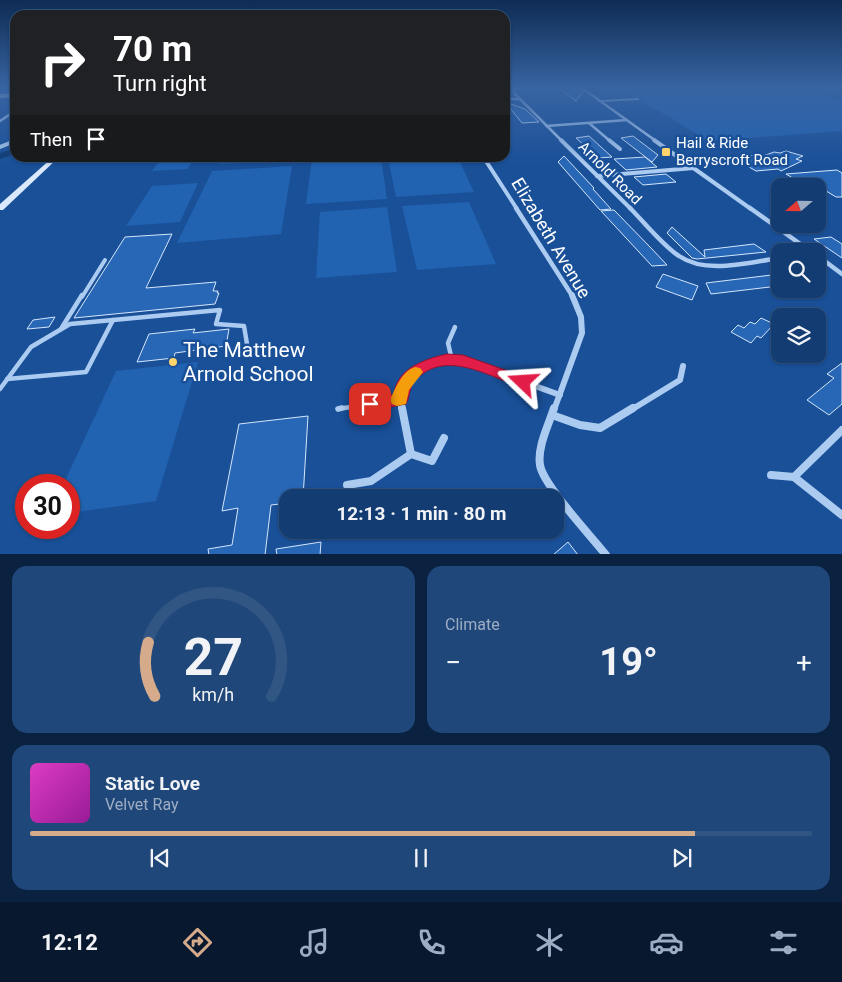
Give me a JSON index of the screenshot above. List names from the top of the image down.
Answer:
{
  "streets": {
    "street": ["Arnold Road", "Elizabeth Avenue"]
  },
  "places": {
    "transit": ["Hail & Ride Berryscroft Road"],
    "other": ["The Matthew Arnold School"]
  },
  "north": "left",
  "page": {
    "turn": ["70 m", "Turn right"],
    "then": "Then",
    "limit": "30",
    "trip": "12:13 · 1 min · 80 m",
    "tile": "Climate",
    "heat": ["−", "19°", "+"],
    "song": ["Static Love", "Velvet Ray"],
    "tabs": "12:12",
    "gauge": ["27", "km/h"]
  }
}
